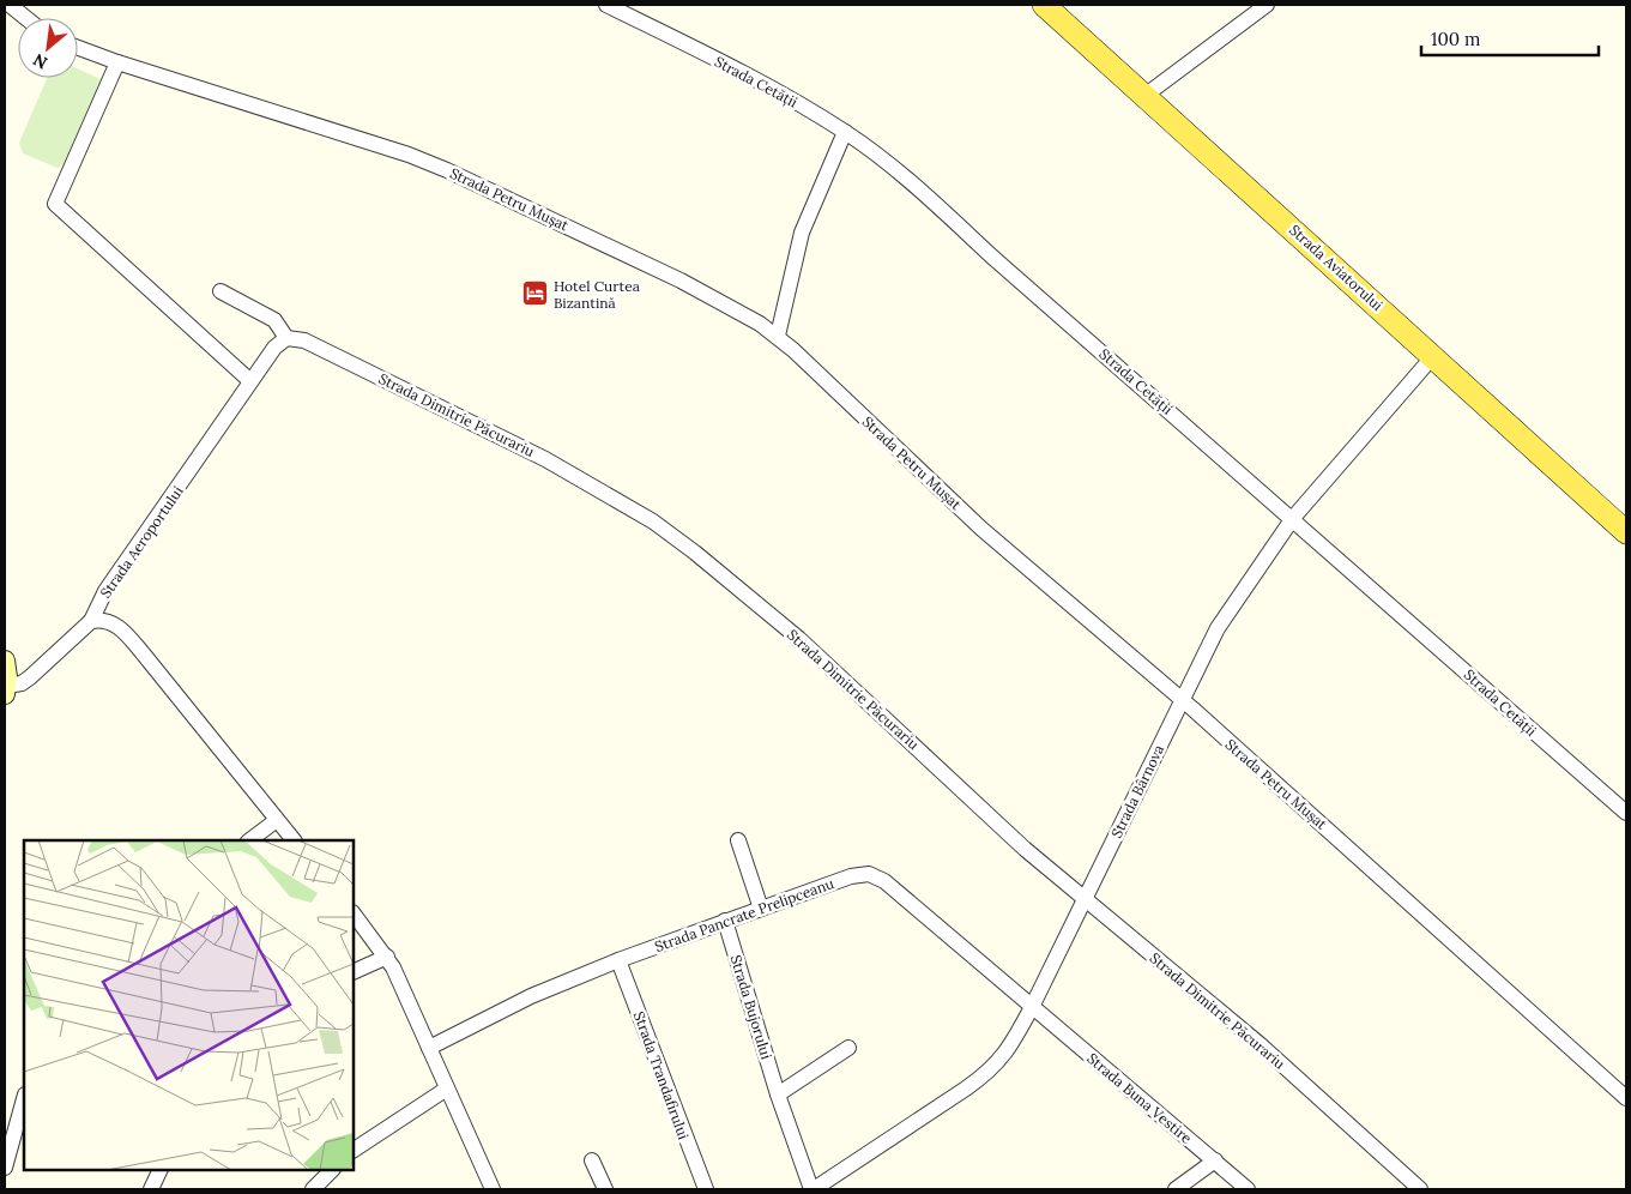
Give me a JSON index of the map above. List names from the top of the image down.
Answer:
{
  "streets": {
    "main road": ["Strada Aviatorului"],
    "street": [
      "Strada Cetății",
      "Strada Petru Mușat",
      "Strada Dimitrie Păcurariu",
      "Strada Aeroportului",
      "Strada Bârnova",
      "Strada Pancrate Prelipceanu",
      "Strada Bujorului",
      "Strada Trandafirului",
      "Strada Buna Vestire"
    ]
  },
  "crossings": [
    ["Strada Cetății", "Strada Bârnova"],
    ["Strada Petru Mușat", "Strada Bârnova"],
    ["Strada Aviatorului", "Strada Bârnova"],
    ["Strada Dimitrie Păcurariu", "Strada Aeroportului"],
    ["Strada Dimitrie Păcurariu", "Strada Bârnova"],
    ["Strada Bârnova", "Strada Pancrate Prelipceanu"],
    ["Strada Bârnova", "Strada Bujorului"],
    ["Strada Bârnova", "Strada Buna Vestire"],
    ["Strada Pancrate Prelipceanu", "Strada Bujorului"],
    ["Strada Pancrate Prelipceanu", "Strada Trandafirului"],
    ["Strada Pancrate Prelipceanu", "Strada Buna Vestire"]
  ],
  "places": {
    "hotel": ["Hotel Curtea Bizantină"]
  },
  "scale_bar": "100 m",
  "north": "bottom left"
}
